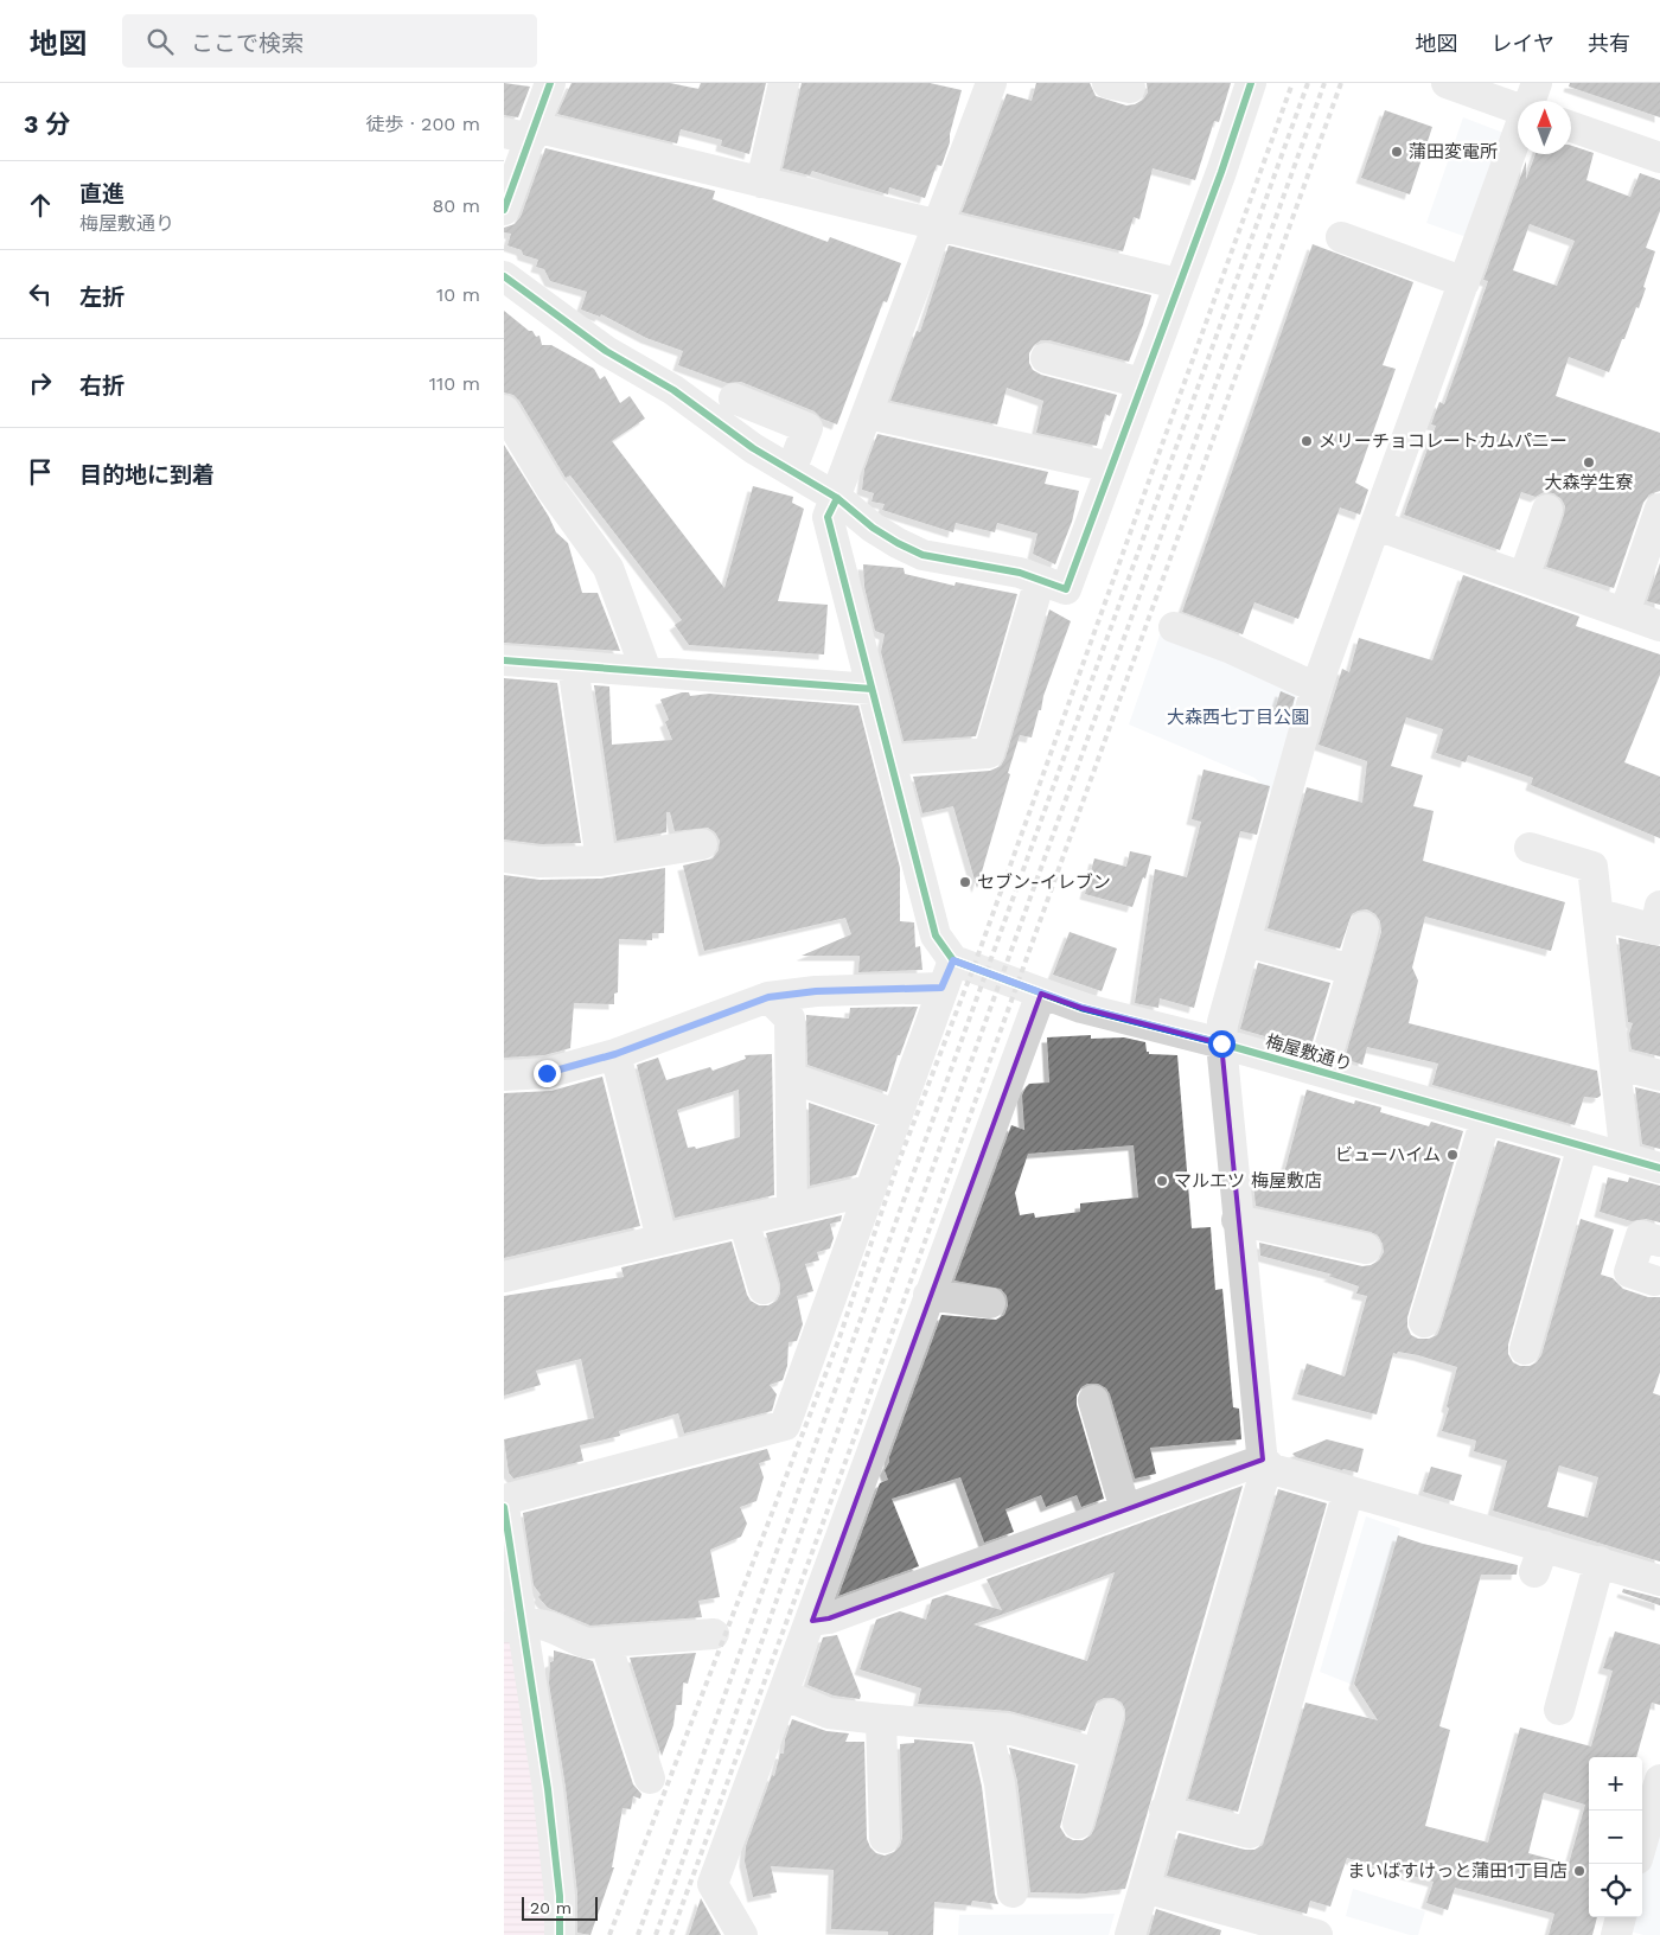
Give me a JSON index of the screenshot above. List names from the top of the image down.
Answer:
{
  "streets": {
    "street": ["梅屋敷通り"]
  },
  "parks": ["大森西七丁目公園"],
  "places": [
    "蒲田変電所",
    "メリーチョコレートカムパニー",
    "大森学生寮",
    "セブン-イレブン",
    "ビューハイム",
    "マルエツ 梅屋敷店",
    "まいばすけっと蒲田1丁目店"
  ],
  "scale_bar": "20 m",
  "north": "top",
  "page": {
    "header": "地図",
    "search": "ここで検索",
    "nav": ["地図", "レイヤ", "共有"],
    "heading": ["3 分", "徒歩 · 200 m"],
    "list": [
      ["直進", "梅屋敷通り", "80 m"],
      ["左折", "10 m"],
      ["右折", "110 m"],
      "目的地に到着"
    ],
    "map_buttons": ["+", "−"],
    "scale": "20 m"
  }
}
